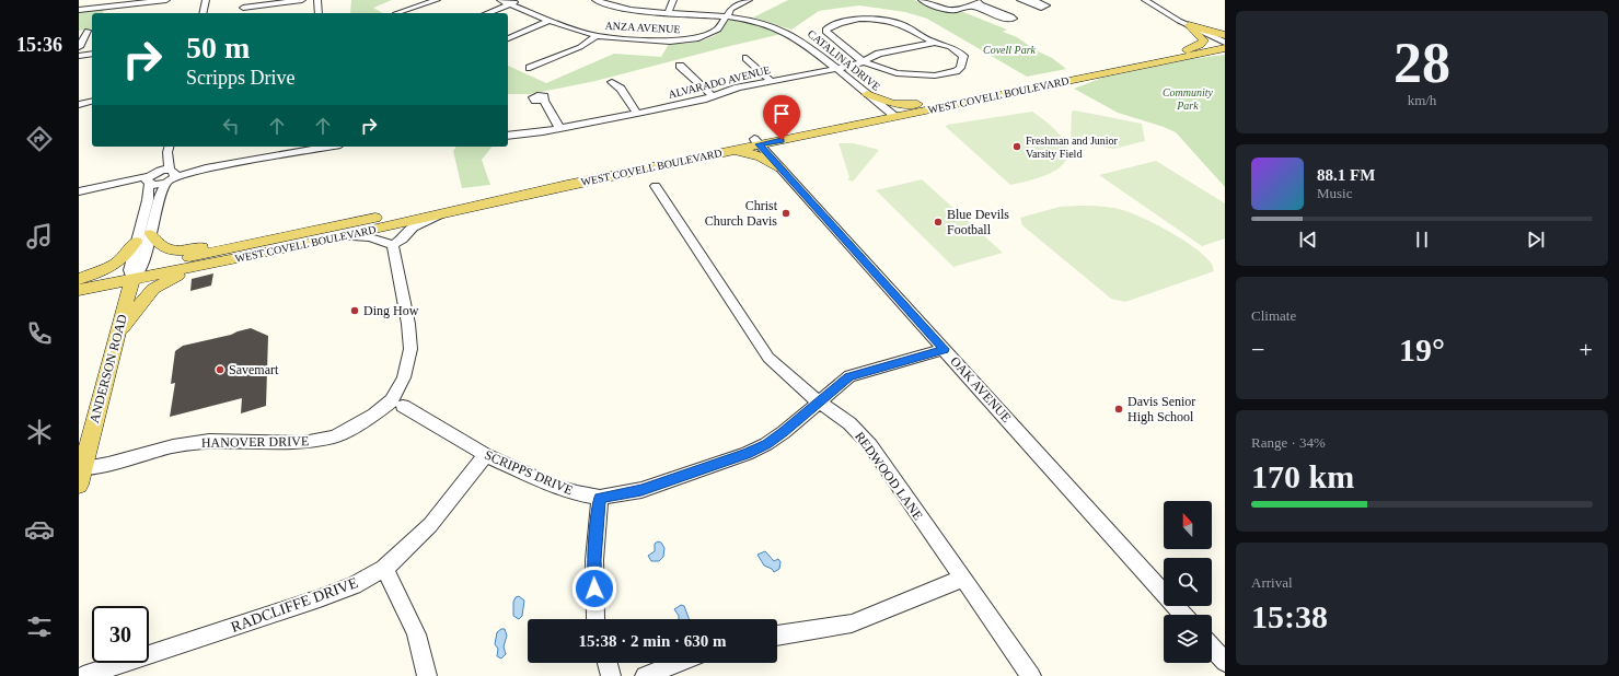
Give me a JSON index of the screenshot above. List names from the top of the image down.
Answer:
{
  "streets": {
    "main road": ["WEST COVELL BOULEVARD", "ANDERSON ROAD"],
    "street": [
      "ANZA AVENUE",
      "CATALINA DRIVE",
      "ALVARADO AVENUE",
      "OAK AVENUE",
      "HANOVER DRIVE",
      "SCRIPPS DRIVE",
      "REDWOOD LANE",
      "RADCLIFFE DRIVE"
    ]
  },
  "crossings": [
    ["ANZA AVENUE", "CATALINA DRIVE"],
    ["CATALINA DRIVE", "ALVARADO AVENUE"],
    ["CATALINA DRIVE", "WEST COVELL BOULEVARD"],
    ["WEST COVELL BOULEVARD", "ANDERSON ROAD"],
    ["WEST COVELL BOULEVARD", "OAK AVENUE"],
    ["ANDERSON ROAD", "HANOVER DRIVE"],
    ["OAK AVENUE", "SCRIPPS DRIVE"],
    ["HANOVER DRIVE", "SCRIPPS DRIVE"],
    ["SCRIPPS DRIVE", "REDWOOD LANE"],
    ["SCRIPPS DRIVE", "RADCLIFFE DRIVE"]
  ],
  "parks": ["Covell Park", "Community Park"],
  "places": [
    "Freshman and Junior Varsity Field",
    "Christ Church Davis",
    "Blue Devils Football",
    "Ding How",
    "Savemart",
    "Davis Senior High School"
  ],
  "north": "top",
  "page": {
    "tabs": "15:36",
    "tile": [
      ["28", "km/h"],
      "Climate",
      ["Range · 34%", "170 km"],
      ["Arrival", "15:38"]
    ],
    "turn": ["50 m", "Scripps Drive"],
    "song": ["88.1 FM", "Music"],
    "heat": ["−", "19°", "+"],
    "limit": "30",
    "trip": "15:38 · 2 min · 630 m"
  }
}
